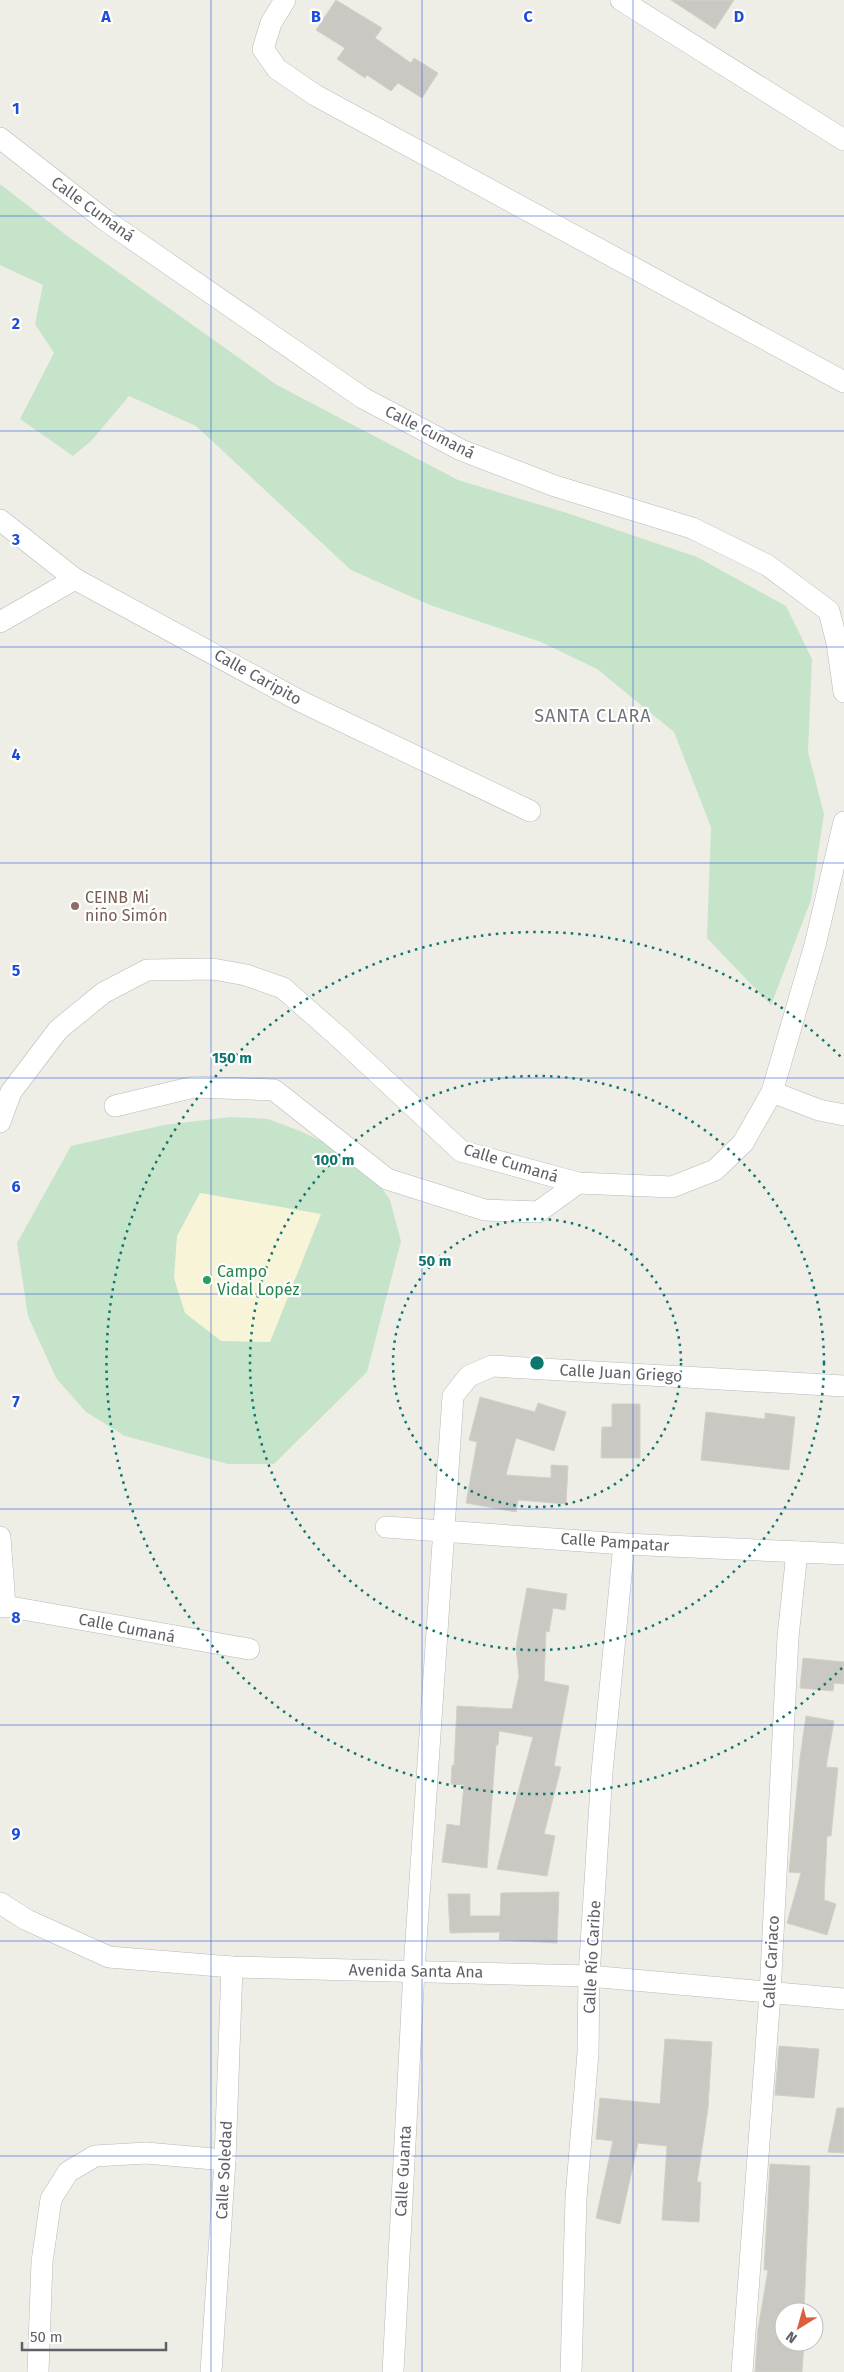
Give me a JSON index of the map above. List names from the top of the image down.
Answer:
{
  "streets": {
    "street": [
      "Calle Cumaná",
      "Calle Caripito",
      "Calle Juan Griego",
      "Calle Pampatar",
      "Calle Río Caribe",
      "Calle Cariaco",
      "Avenida Santa Ana",
      "Calle Soledad",
      "Calle Guanta"
    ]
  },
  "crossings": [
    ["Calle Juan Griego", "Calle Pampatar"],
    ["Calle Juan Griego", "Avenida Santa Ana"],
    ["Calle Juan Griego", "Calle Guanta"],
    ["Calle Pampatar", "Calle Río Caribe"],
    ["Calle Pampatar", "Calle Cariaco"],
    ["Calle Río Caribe", "Avenida Santa Ana"],
    ["Calle Cariaco", "Avenida Santa Ana"],
    ["Avenida Santa Ana", "Calle Soledad"],
    ["Avenida Santa Ana", "Calle Guanta"]
  ],
  "districts": ["SANTA CLARA"],
  "places": ["CEINB Mi niño Simón", "Campo Vidal Lopéz"],
  "scale_bar": "50 m",
  "north": "bottom left",
  "grid": {
    "columns": [
      "A",
      "B",
      "C",
      "D"
    ],
    "rows": [
      "1",
      "2",
      "3",
      "4",
      "5",
      "6",
      "7",
      "8",
      "9"
    ]
  },
  "rings": ["150 m", "100 m", "50 m"]
}
